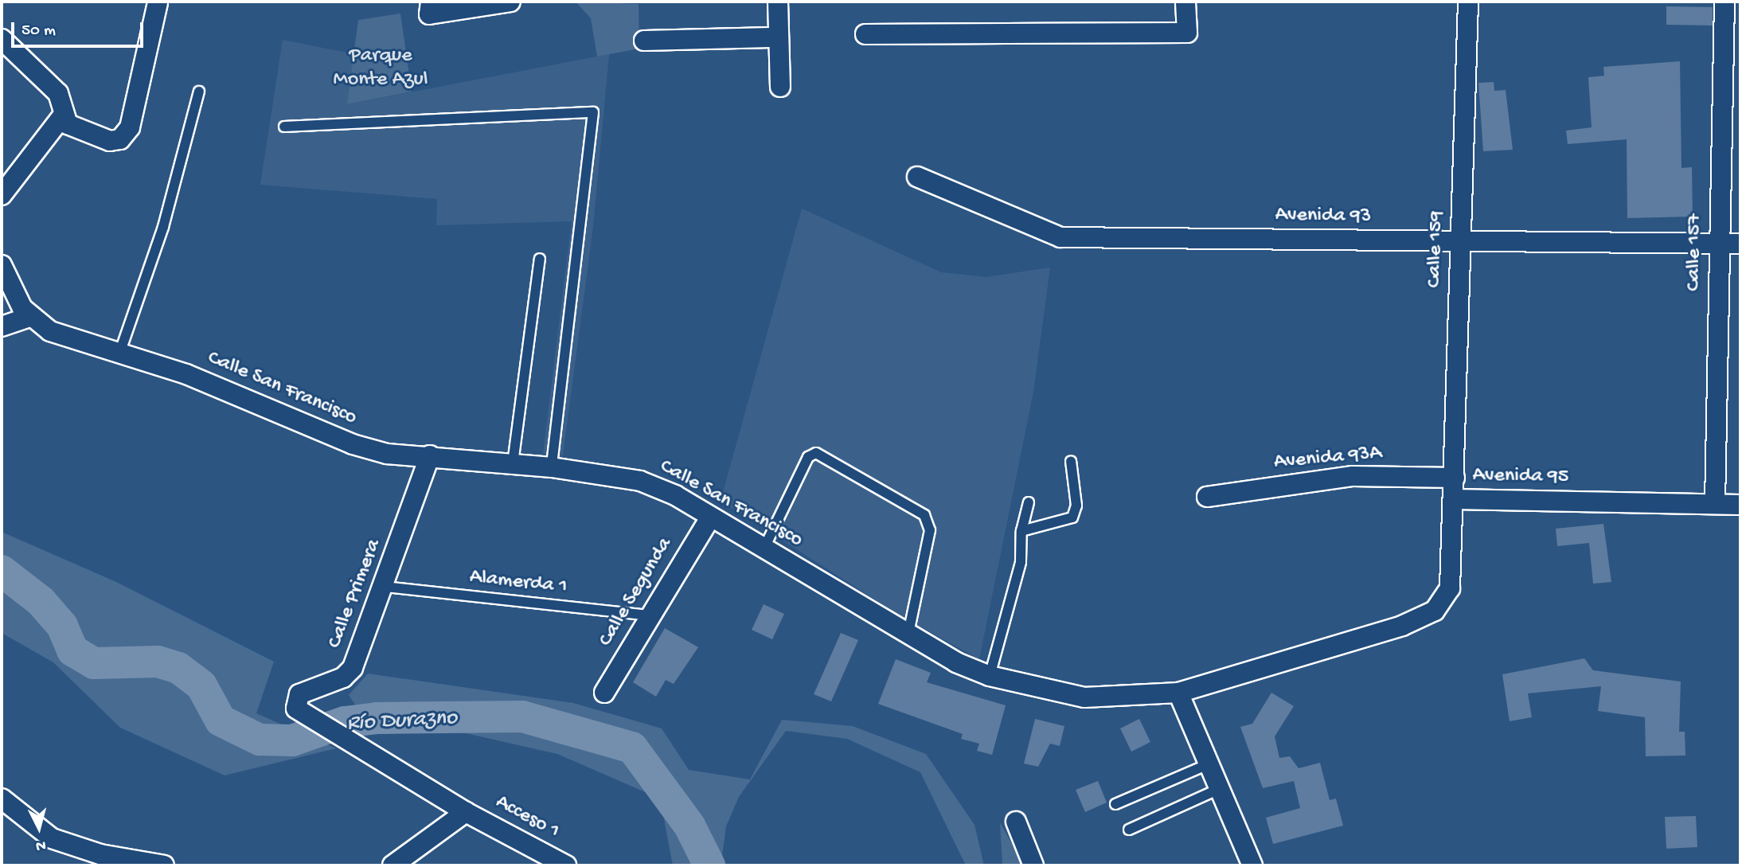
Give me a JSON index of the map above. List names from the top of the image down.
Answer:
{
  "streets": {
    "street": [
      "Avenida 93",
      "Calle 159",
      "Calle 157",
      "Calle San Francisco",
      "Avenida 93A",
      "Avenida 95",
      "Calle Segunda",
      "Calle Primera",
      "Acceso 1"
    ],
    "lane": ["Alamerda 1"]
  },
  "crossings": [
    ["Avenida 93", "Calle 159"],
    ["Avenida 93", "Calle 157"],
    ["Calle 159", "Avenida 93A"],
    ["Calle 159", "Avenida 95"],
    ["Calle 157", "Avenida 95"],
    ["Calle San Francisco", "Avenida 95"],
    ["Calle San Francisco", "Calle Segunda"],
    ["Calle San Francisco", "Calle Primera"],
    ["Alamerda 1", "Calle Segunda"],
    ["Alamerda 1", "Calle Primera"],
    ["Calle Primera", "Acceso 1"]
  ],
  "water": ["Río Durazno"],
  "parks": ["Parque Monte Azul"],
  "scale_bar": "50 m",
  "north": "bottom"
}
